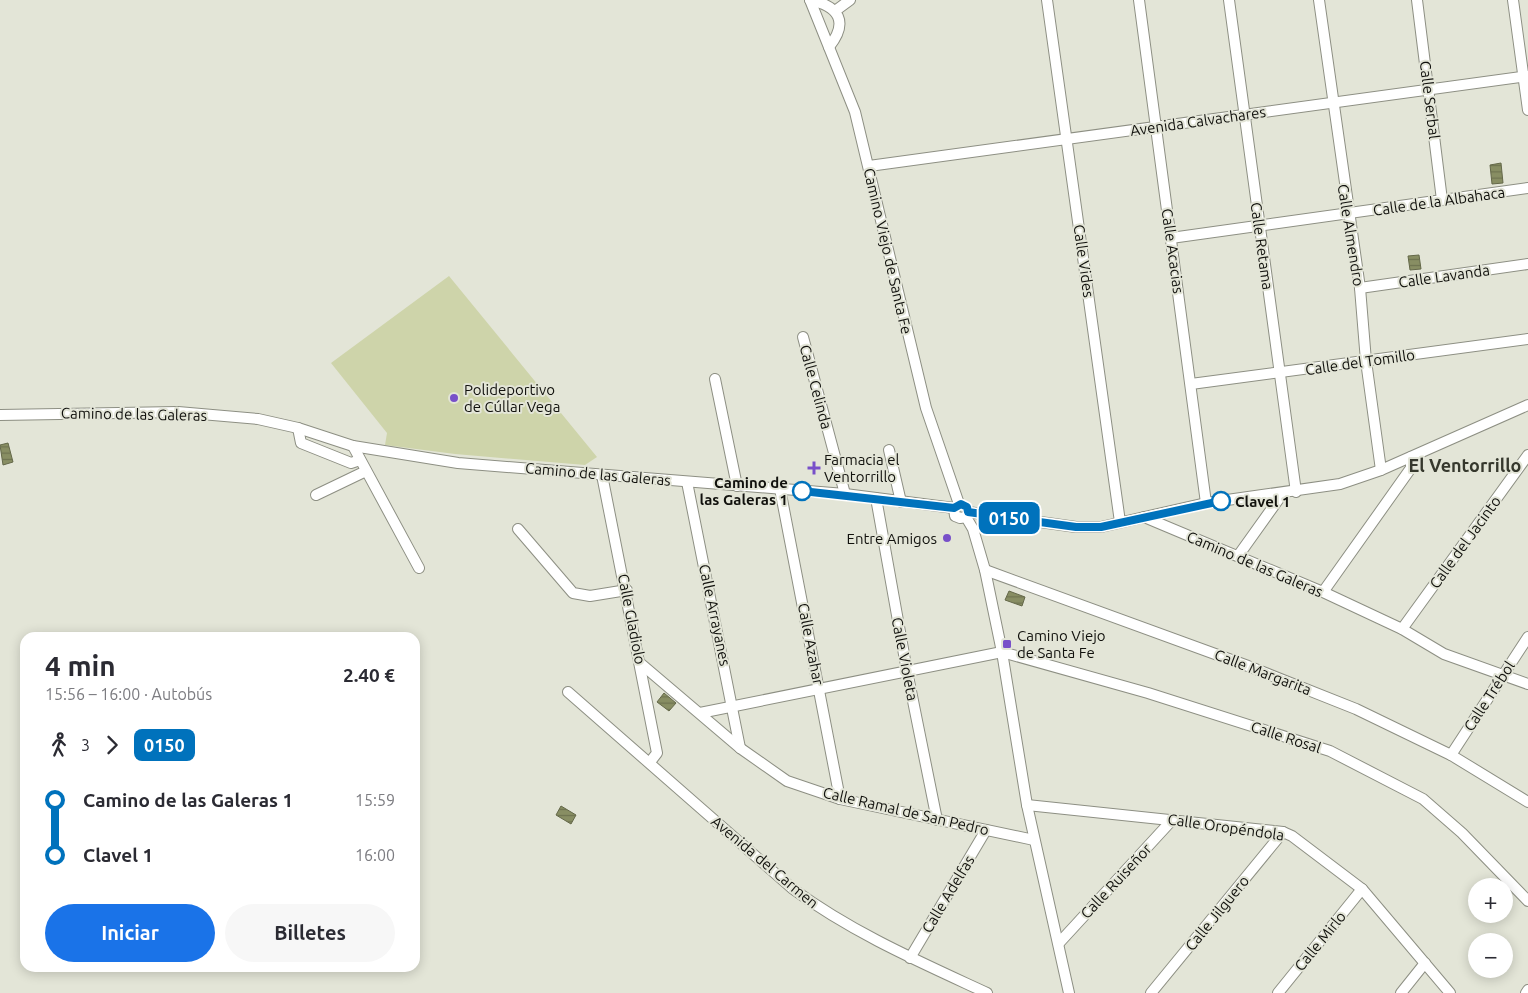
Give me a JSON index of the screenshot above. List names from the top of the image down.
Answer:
{
  "streets": {
    "street": [
      "Calle Serbal",
      "Avenida Calvachares",
      "Calle de la Albahaca",
      "Calle Almendro",
      "Calle Retama",
      "Camino Viejo de Santa Fe",
      "Calle Acacias",
      "Calle Vides",
      "Calle Lavanda",
      "Calle del Tomillo",
      "Calle Celinda",
      "Camino de las Galeras",
      "Calle del Jacinto",
      "Calle Arrayanes",
      "Calle Gladiolo",
      "Calle Azahar",
      "Calle Violeta",
      "Calle Margarita",
      "Calle Trébol",
      "Calle Rosal",
      "Calle Ramal de San Pedro",
      "Calle Oropéndola",
      "Avenida del Carmen",
      "Calle Ruiseñor",
      "Calle Adelfas",
      "Calle Jilguero",
      "Calle Mirlo"
    ]
  },
  "crossings": [
    ["Calle Serbal", "Avenida Calvachares"],
    ["Calle Serbal", "Calle de la Albahaca"],
    ["Avenida Calvachares", "Calle Almendro"],
    ["Avenida Calvachares", "Calle Retama"],
    ["Avenida Calvachares", "Camino Viejo de Santa Fe"],
    ["Avenida Calvachares", "Calle Acacias"],
    ["Avenida Calvachares", "Calle Vides"],
    ["Calle de la Albahaca", "Calle Almendro"],
    ["Calle de la Albahaca", "Calle Retama"],
    ["Calle de la Albahaca", "Calle Acacias"],
    ["Calle Almendro", "Calle Lavanda"],
    ["Calle Almendro", "Calle del Tomillo"],
    ["Calle Retama", "Calle del Tomillo"],
    ["Camino Viejo de Santa Fe", "Camino de las Galeras"],
    ["Calle Acacias", "Calle del Tomillo"],
    ["Calle Celinda", "Camino de las Galeras"],
    ["Camino de las Galeras", "Calle del Jacinto"],
    ["Camino de las Galeras", "Calle Arrayanes"],
    ["Camino de las Galeras", "Calle Gladiolo"],
    ["Camino de las Galeras", "Calle Azahar"],
    ["Camino de las Galeras", "Calle Violeta"],
    ["Camino de las Galeras", "Calle Trébol"],
    ["Calle Arrayanes", "Calle Ramal de San Pedro"],
    ["Calle Gladiolo", "Calle Ramal de San Pedro"],
    ["Calle Gladiolo", "Avenida del Carmen"],
    ["Calle Azahar", "Calle Ramal de San Pedro"],
    ["Calle Violeta", "Calle Ramal de San Pedro"],
    ["Calle Margarita", "Calle Trébol"],
    ["Calle Ramal de San Pedro", "Calle Adelfas"],
    ["Calle Oropéndola", "Calle Ruiseñor"],
    ["Calle Oropéndola", "Calle Jilguero"],
    ["Calle Oropéndola", "Calle Mirlo"],
    ["Avenida del Carmen", "Calle Adelfas"]
  ],
  "districts": ["El Ventorrillo"],
  "places": {
    "other": [
      "Polideportivo de Cúllar Vega",
      "Camino de las Galeras 1",
      "Clavel 1",
      "Entre Amigos"
    ],
    "health": ["Farmacia el Ventorrillo"],
    "transit": ["Camino Viejo de Santa Fe"]
  },
  "lines": ["bus line 0150"],
  "page": {
    "on_map": "0150",
    "heading": ["4 min", "15:56 – 16:00 · Autobús", "2.40 €"],
    "legs": ["3", "0150"],
    "list": [
      {
        "name": "Camino de las Galeras 1",
        "value": "15:59"
      },
      {
        "name": "Clavel 1",
        "value": "16:00"
      }
    ],
    "map_buttons": ["+", "−"],
    "buttons": ["Iniciar", "Billetes"]
  }
}
